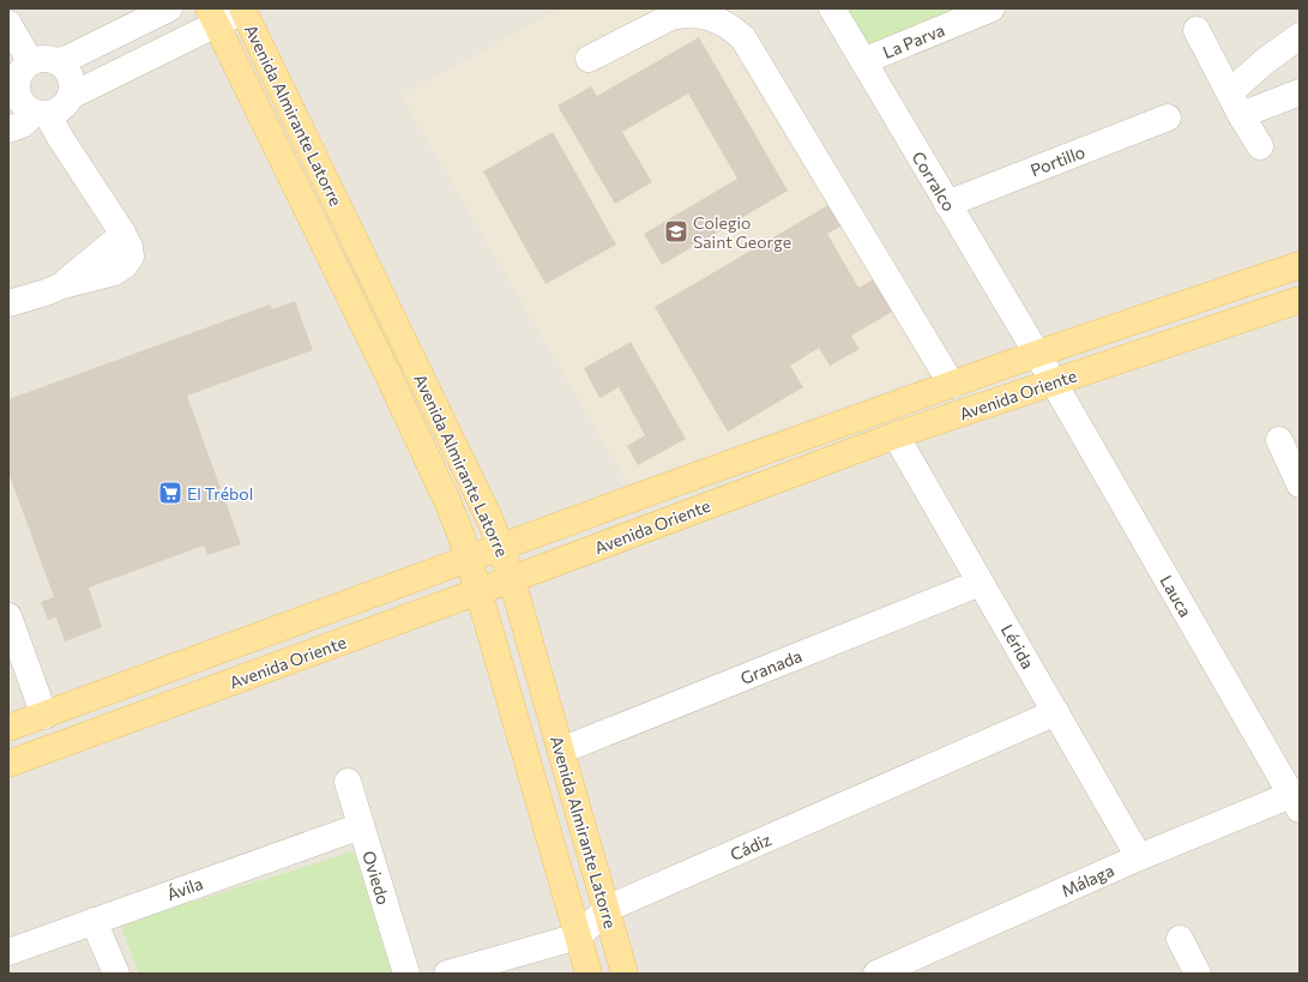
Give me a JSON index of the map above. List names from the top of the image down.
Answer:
{
  "streets": {
    "main road": ["Avenida Almirante Latorre", "Avenida Oriente"],
    "street": [
      "La Parva",
      "Portillo",
      "Corralco",
      "Lauca",
      "Lérida",
      "Granada",
      "Cádiz",
      "Oviedo",
      "Málaga",
      "Ávila"
    ]
  },
  "crossings": [
    ["La Parva", "Corralco"],
    ["Avenida Almirante Latorre", "Avenida Oriente"],
    ["Avenida Almirante Latorre", "Granada"],
    ["Avenida Almirante Latorre", "Cádiz"],
    ["Portillo", "Corralco"],
    ["Corralco", "Avenida Oriente"],
    ["Corralco", "Lauca"],
    ["Avenida Oriente", "Lauca"],
    ["Avenida Oriente", "Lérida"],
    ["Lauca", "Málaga"],
    ["Lérida", "Granada"],
    ["Lérida", "Cádiz"],
    ["Lérida", "Málaga"],
    ["Oviedo", "Ávila"]
  ],
  "places": {
    "school or university": ["Colegio Saint George"],
    "supermarket": ["El Trébol"]
  }
}
